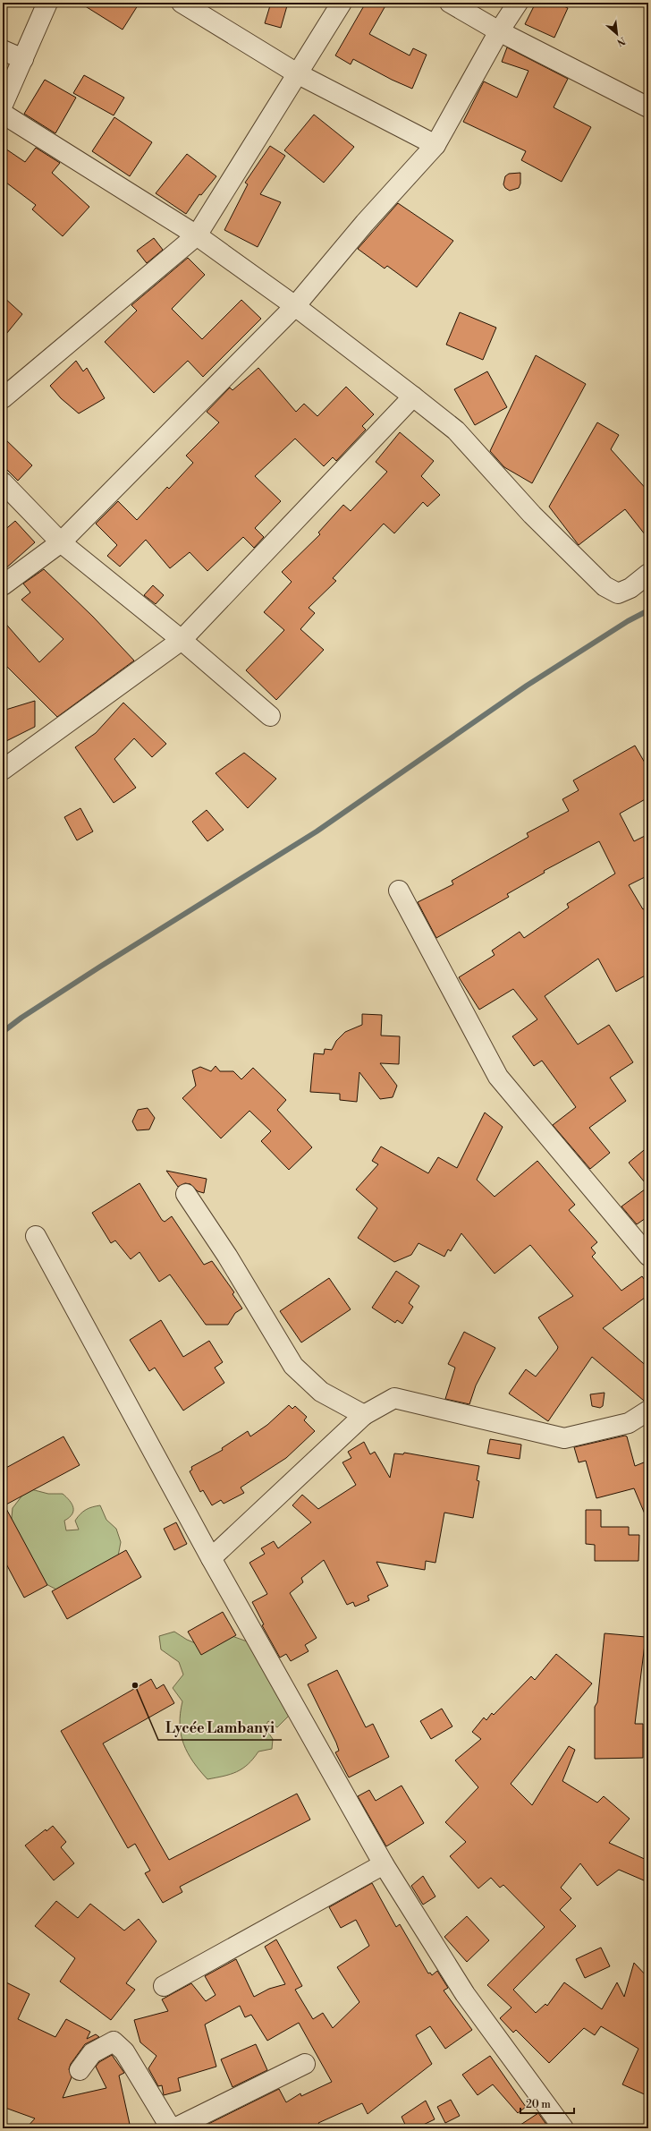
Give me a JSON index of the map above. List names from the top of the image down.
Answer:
{
  "places": ["Lycée Lambanyi"],
  "scale_bar": "20 m",
  "north": "bottom right"
}
